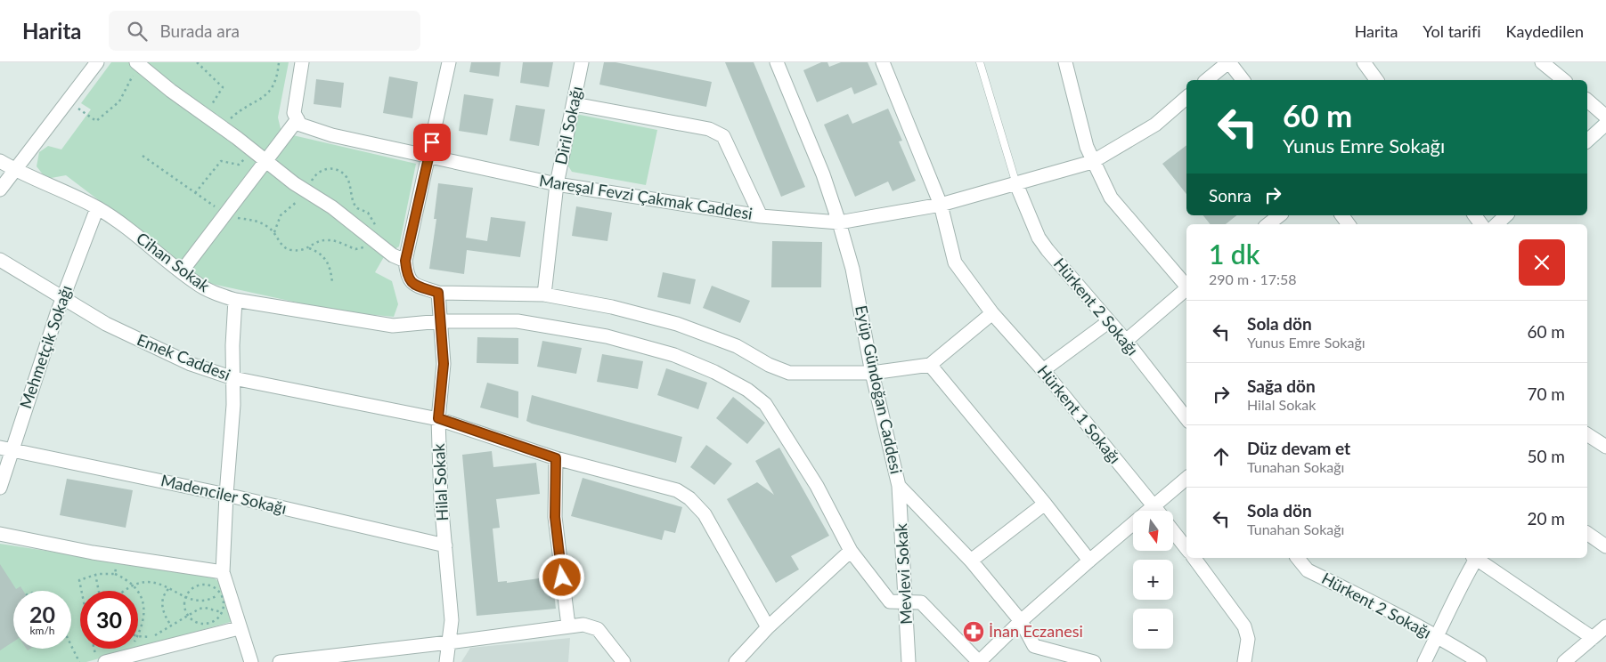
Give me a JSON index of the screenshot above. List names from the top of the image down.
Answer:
{
  "streets": {
    "street": [
      "Diril Sokağı",
      "Mareşal Fevzi Çakmak Caddesi",
      "Cihan Sokak",
      "Hürkent 2 Sokağı",
      "Mehmetçik Sokağı",
      "Emek Caddesi",
      "Eyüp Gündoğan Caddesi",
      "Hürkent 1 Sokağı",
      "Hilal Sokak",
      "Madenciler Sokağı",
      "Mevlevi Sokak"
    ]
  },
  "crossings": [
    ["Diril Sokağı", "Mareşal Fevzi Çakmak Caddesi"],
    ["Mareşal Fevzi Çakmak Caddesi", "Hürkent 2 Sokağı"],
    ["Mareşal Fevzi Çakmak Caddesi", "Eyüp Gündoğan Caddesi"],
    ["Mareşal Fevzi Çakmak Caddesi", "Hürkent 1 Sokağı"],
    ["Cihan Sokak", "Mehmetçik Sokağı"],
    ["Cihan Sokak", "Hilal Sokak"],
    ["Cihan Sokak", "Mevlevi Sokak"],
    ["Mehmetçik Sokağı", "Emek Caddesi"],
    ["Mehmetçik Sokağı", "Madenciler Sokağı"],
    ["Emek Caddesi", "Hilal Sokak"],
    ["Eyüp Gündoğan Caddesi", "Mevlevi Sokak"],
    ["Hilal Sokak", "Madenciler Sokağı"]
  ],
  "places": {
    "pharmacy": ["İnan Eczanesi"]
  },
  "north": "bottom",
  "page": {
    "header": "Harita",
    "search": "Burada ara",
    "nav": ["Harita", "Yol tarifi", "Kaydedilen"],
    "turn": ["60 m", "Yunus Emre Sokağı"],
    "then": "Sonra",
    "heading": ["1 dk", "290 m · 17:58"],
    "list": [
      {
        "name": "Sola dön",
        "note": "Yunus Emre Sokağı",
        "value": "60 m"
      },
      {
        "name": "Sağa dön",
        "note": "Hilal Sokak",
        "value": "70 m"
      },
      {
        "name": "Düz devam et",
        "note": "Tunahan Sokağı",
        "value": "50 m"
      },
      {
        "name": "Sola dön",
        "note": "Tunahan Sokağı",
        "value": "20 m"
      }
    ],
    "map_buttons": ["+", "−"],
    "speed": "20 km/h",
    "limit": "30"
  }
}
